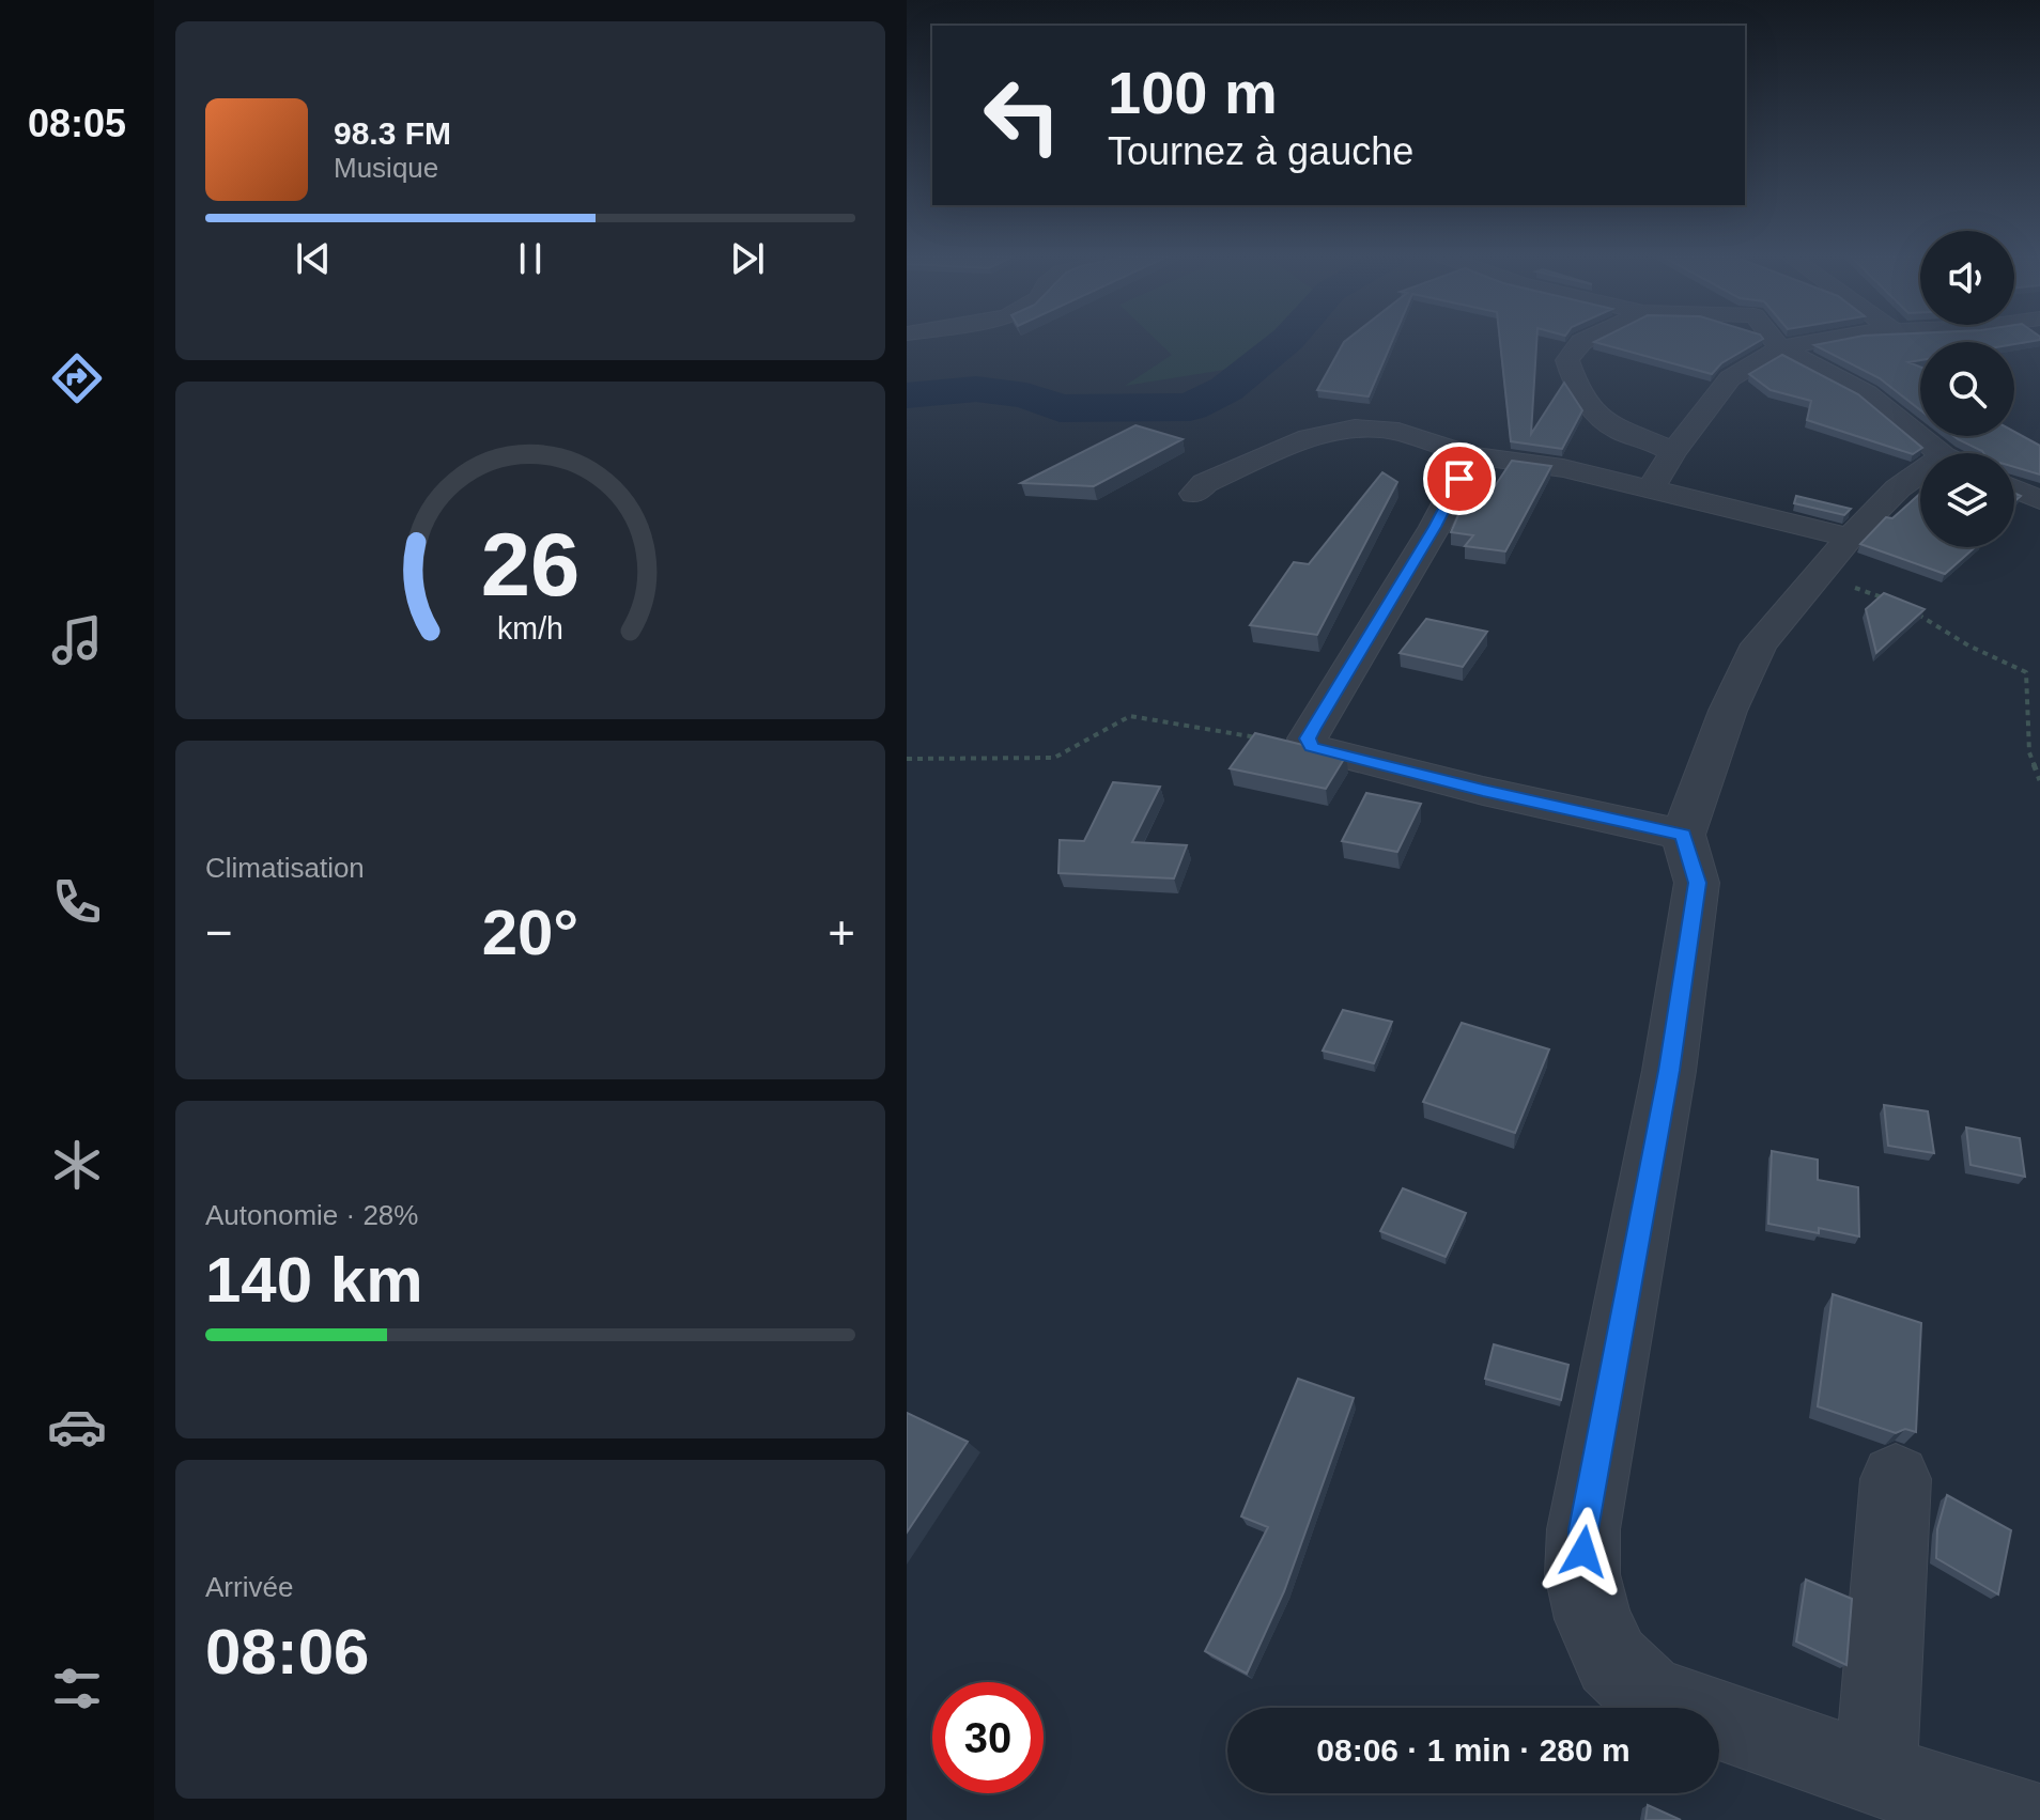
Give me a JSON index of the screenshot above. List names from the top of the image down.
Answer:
{
  "page": {
    "tabs": "08:05",
    "turn": ["100 m", "Tournez à gauche"],
    "song": ["98.3 FM", "Musique"],
    "tile": [
      "Climatisation",
      ["Autonomie · 28%", "140 km"],
      ["Arrivée", "08:06"]
    ],
    "heat": ["−", "20°", "+"],
    "limit": "30",
    "trip": "08:06 · 1 min · 280 m",
    "gauge": ["26", "km/h"]
  }
}
